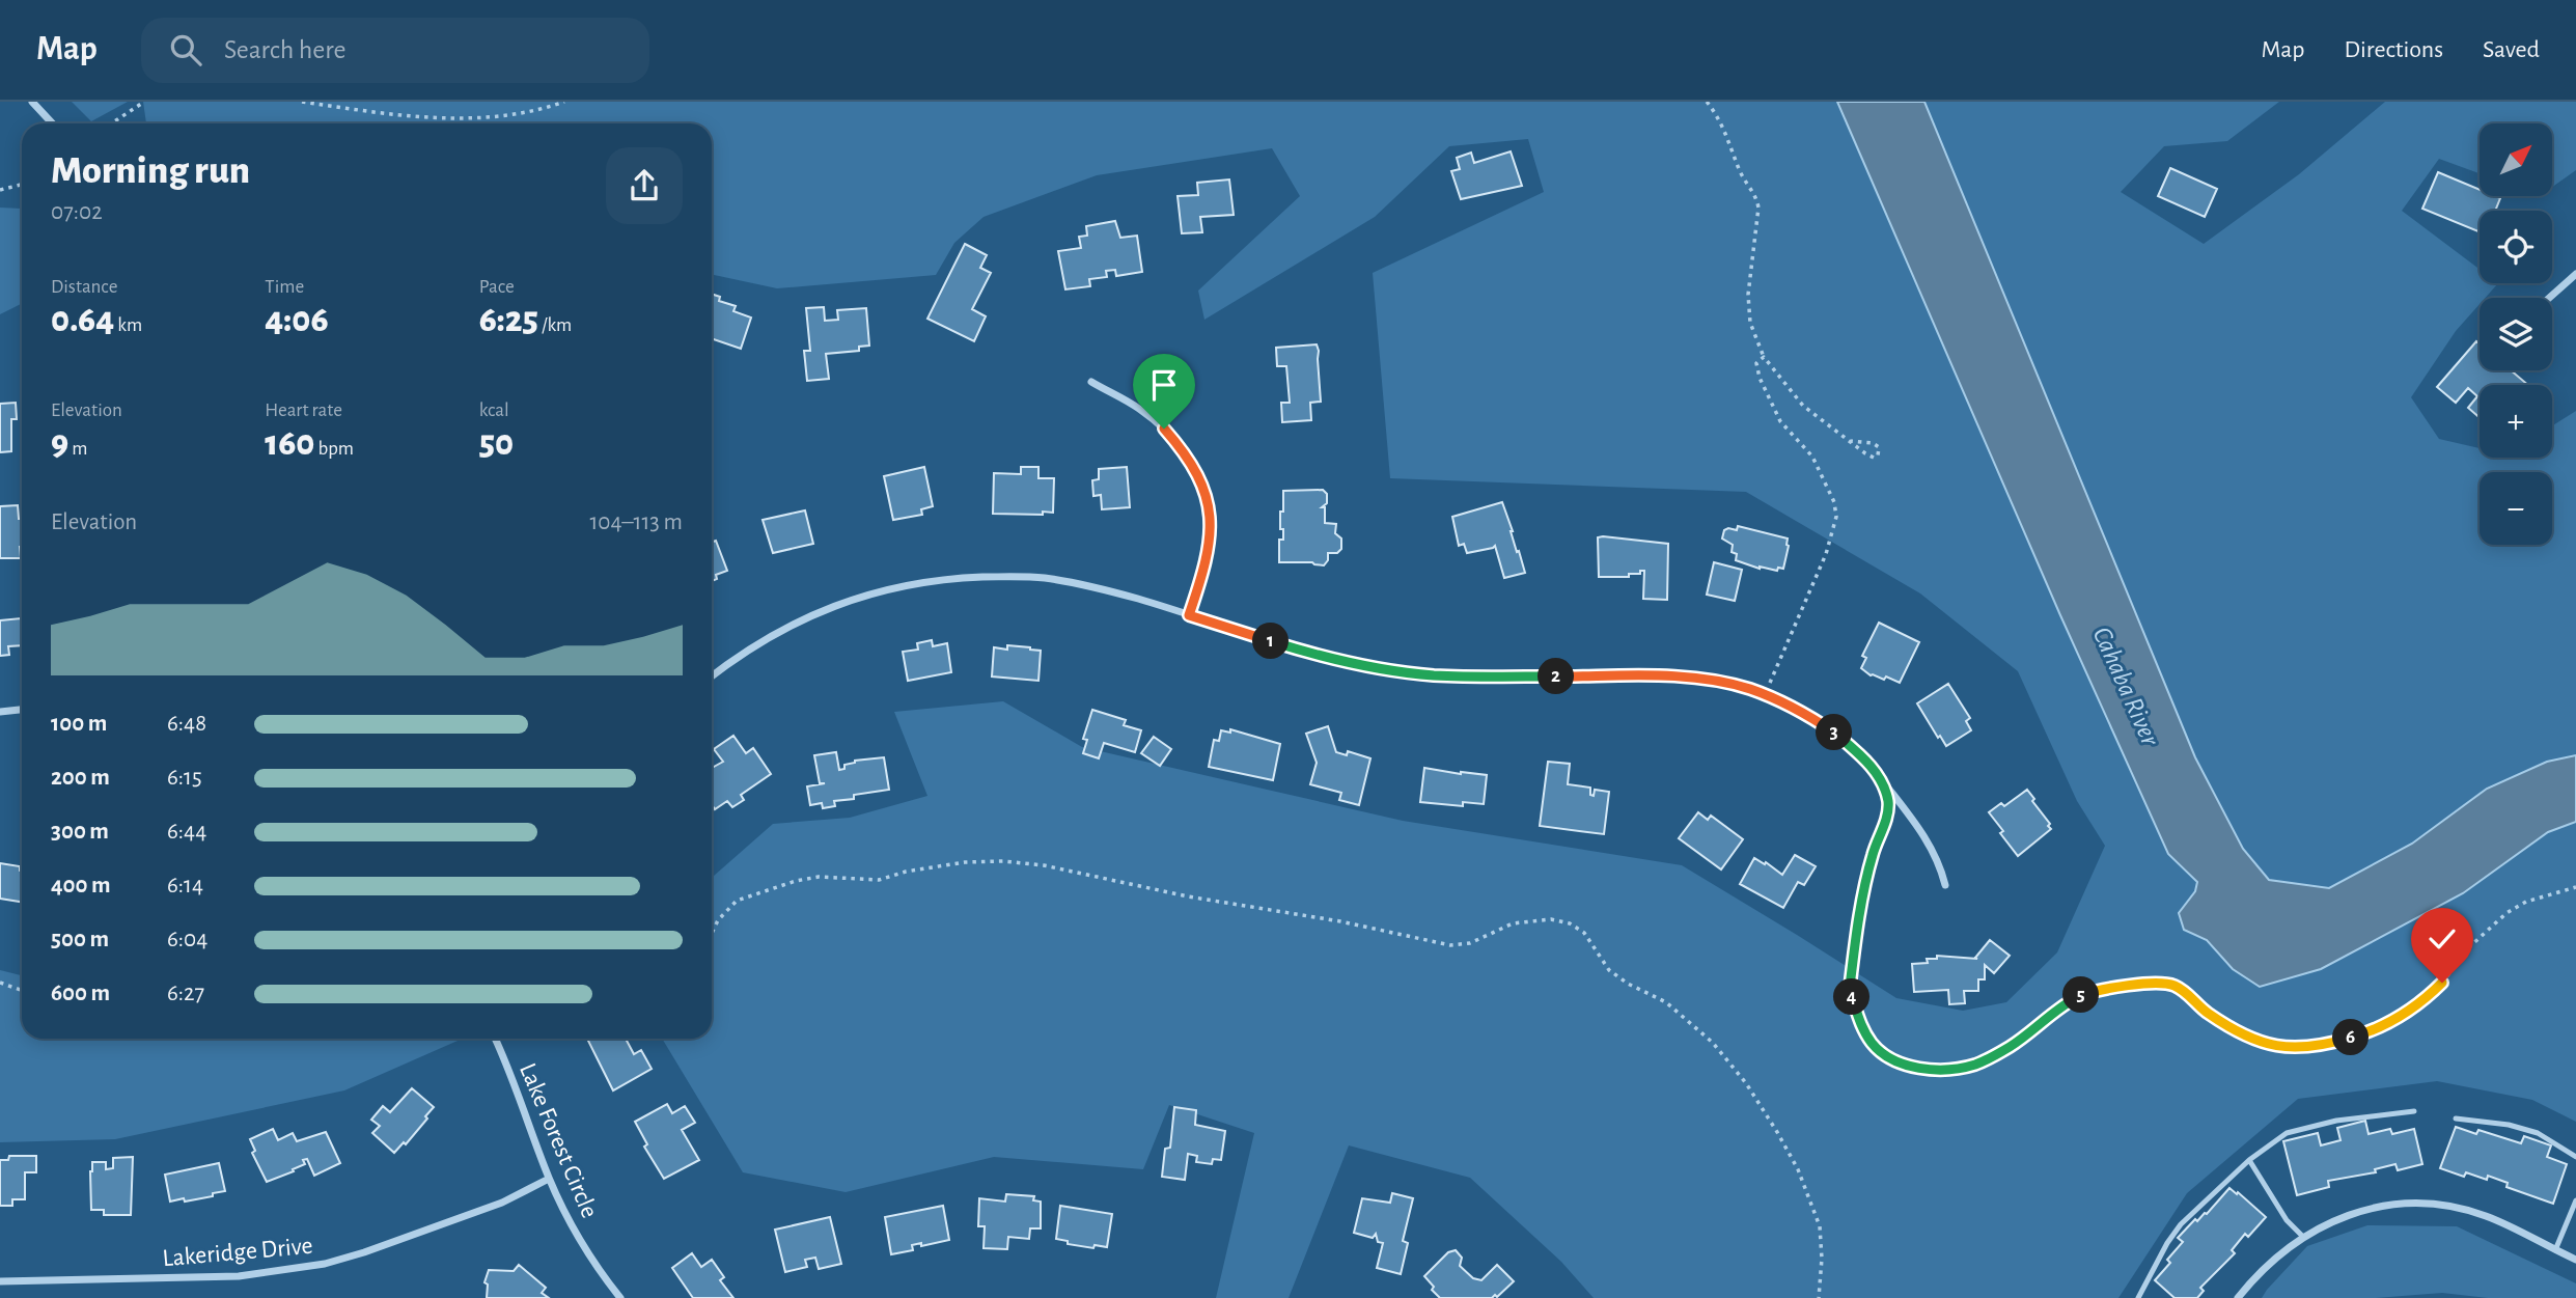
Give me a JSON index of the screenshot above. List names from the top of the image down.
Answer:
{
  "streets": {
    "street": ["Lake Forest Circle", "Lakeridge Drive"]
  },
  "crossings": [
    ["Lake Forest Circle", "Lakeridge Drive"]
  ],
  "water": ["Cahaba River"],
  "north": "top right",
  "page": {
    "header": "Map",
    "search": "Search here",
    "nav": ["Map", "Directions", "Saved"],
    "map_buttons": ["+", "−"],
    "heading": ["Morning run", "07:02"],
    "stats": [
      ["Distance", "0.64 km"],
      ["Time", "4:06"],
      ["Pace", "6:25 /km"],
      ["Elevation", "9 m"],
      ["Heart rate", "160 bpm"],
      ["kcal", "50"]
    ],
    "chart": ["Elevation", "104–113 m"],
    "pins": [
      "1",
      "2",
      "3",
      "5",
      "4",
      "6"
    ],
    "list": [
      {
        "name": "100 m",
        "note": "6:48"
      },
      {
        "name": "200 m",
        "note": "6:15"
      },
      {
        "name": "300 m",
        "note": "6:44"
      },
      {
        "name": "400 m",
        "note": "6:14"
      },
      {
        "name": "500 m",
        "note": "6:04"
      },
      {
        "name": "600 m",
        "note": "6:27"
      }
    ]
  }
}
